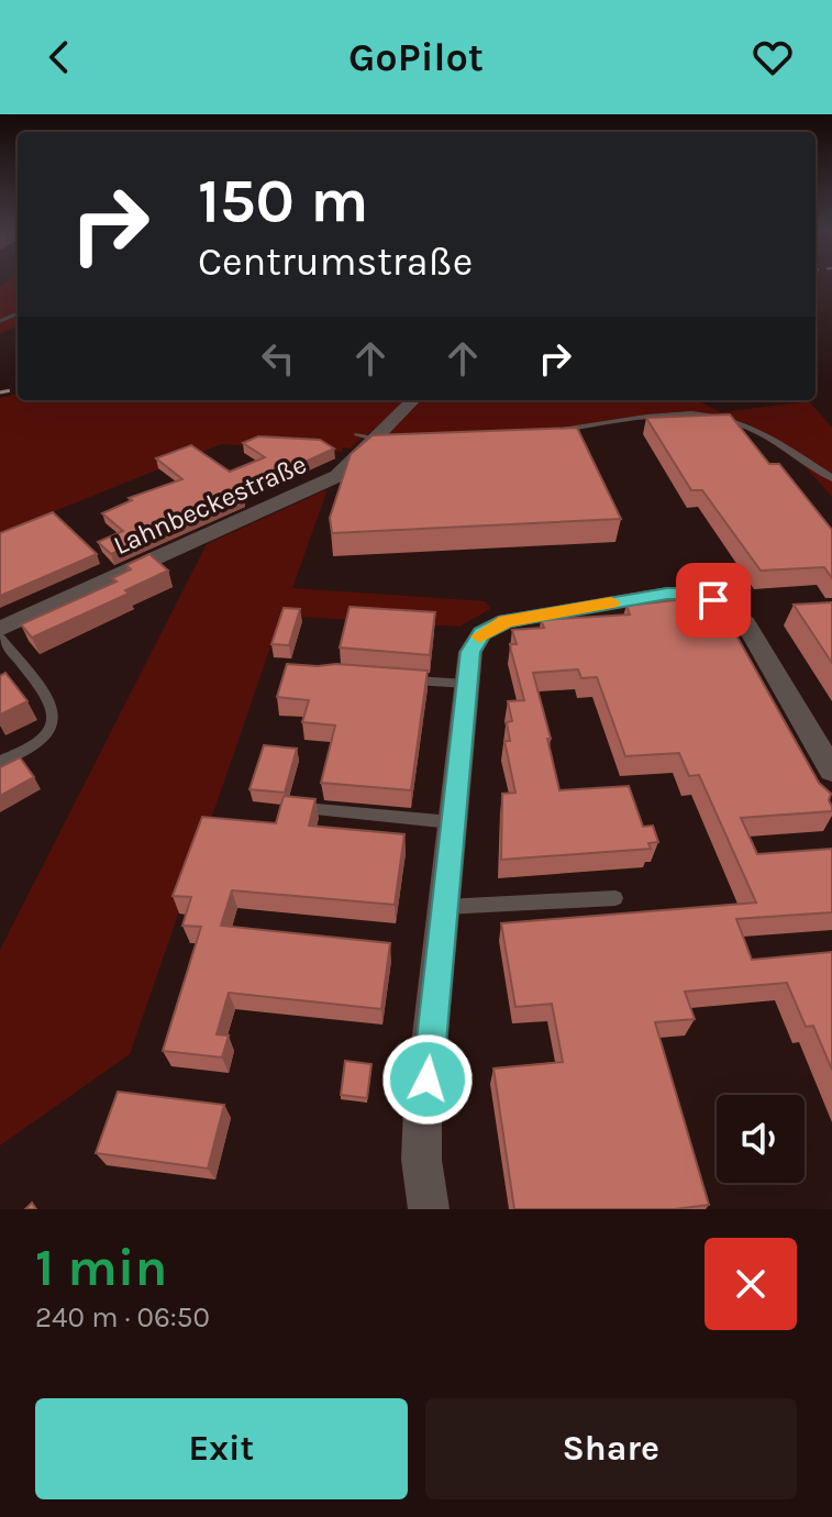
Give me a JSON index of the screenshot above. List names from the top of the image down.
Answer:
{
  "streets": {
    "street": ["Lahnbeckestraße"]
  },
  "page": {
    "header": "GoPilot",
    "turn": ["150 m", "Centrumstraße"],
    "heading": ["1 min", "240 m · 06:50"],
    "buttons": ["Exit", "Share"]
  }
}
